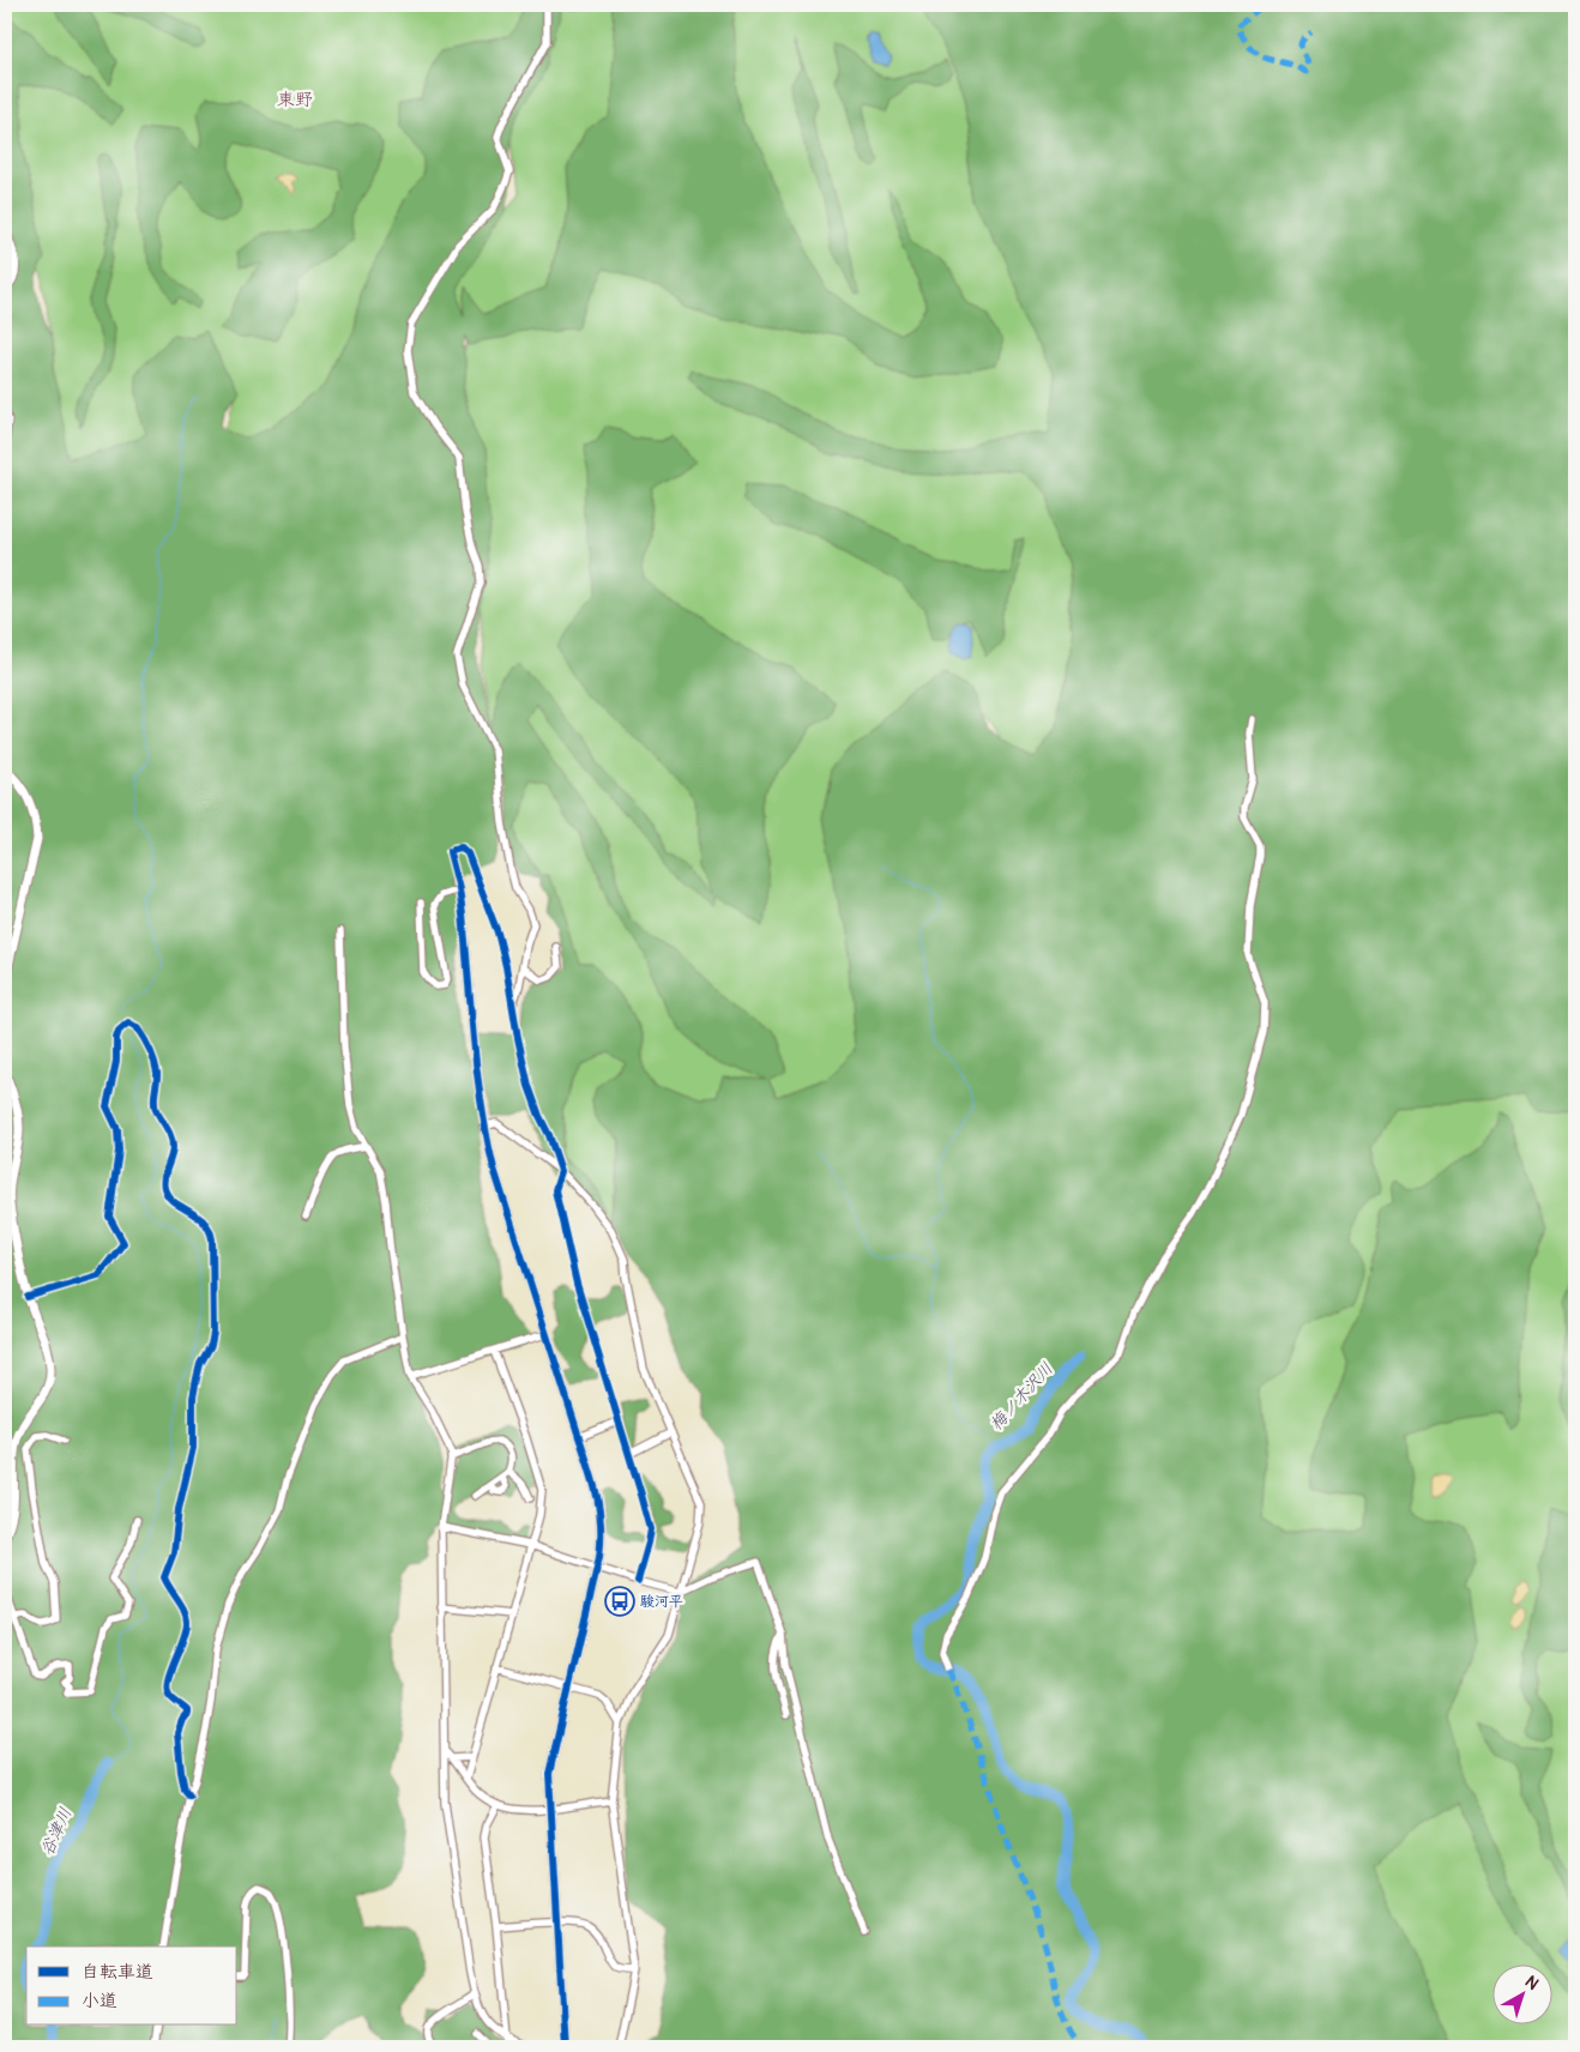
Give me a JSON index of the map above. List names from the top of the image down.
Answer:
{
  "districts": ["東野"],
  "water": ["梅ノ木沢川", "谷津川"],
  "places": {
    "bus stop": ["駿河平"]
  },
  "legend": ["自転車道", "小道"],
  "north": "top right"
}
